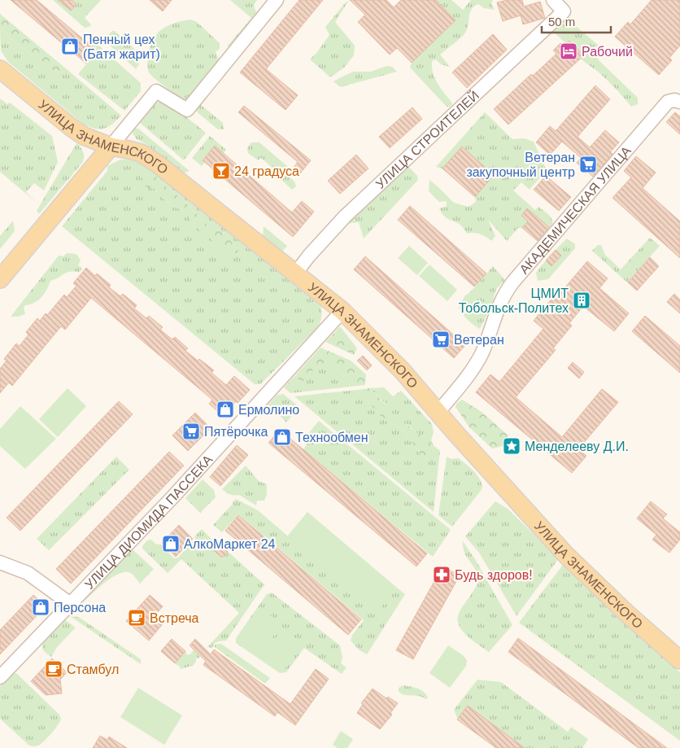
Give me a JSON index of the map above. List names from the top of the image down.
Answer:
{
  "streets": {
    "main road": ["УЛИЦА ЗНАМЕНСКОГО"],
    "street": ["УЛИЦА СТРОИТЕЛЕЙ", "АКАДЕМИЧЕСКАЯ УЛИЦА", "УЛИЦА ДИОМИДА ПАССЕКА"]
  },
  "crossings": [
    ["УЛИЦА ЗНАМЕНСКОГО", "УЛИЦА СТРОИТЕЛЕЙ"],
    ["УЛИЦА ЗНАМЕНСКОГО", "АКАДЕМИЧЕСКАЯ УЛИЦА"],
    ["УЛИЦА ЗНАМЕНСКОГО", "УЛИЦА ДИОМИДА ПАССЕКА"]
  ],
  "places": {
    "shop": [
      "Пенный цех (Батя жарит)",
      "Ермолино",
      "Технообмен",
      "АлкоМаркет 24",
      "Персона"
    ],
    "hotel": ["Рабочий"],
    "supermarket": ["Ветеран закупочный центр", "Ветеран", "Пятёрочка"],
    "bar": ["24 градуса"],
    "building": ["ЦМИТ Тобольск-Политех"],
    "place": ["Менделееву Д.И."],
    "pharmacy": ["Будь здоров!"],
    "cafe": ["Встреча", "Стамбул"]
  },
  "scale_bar": "50 m"
}
